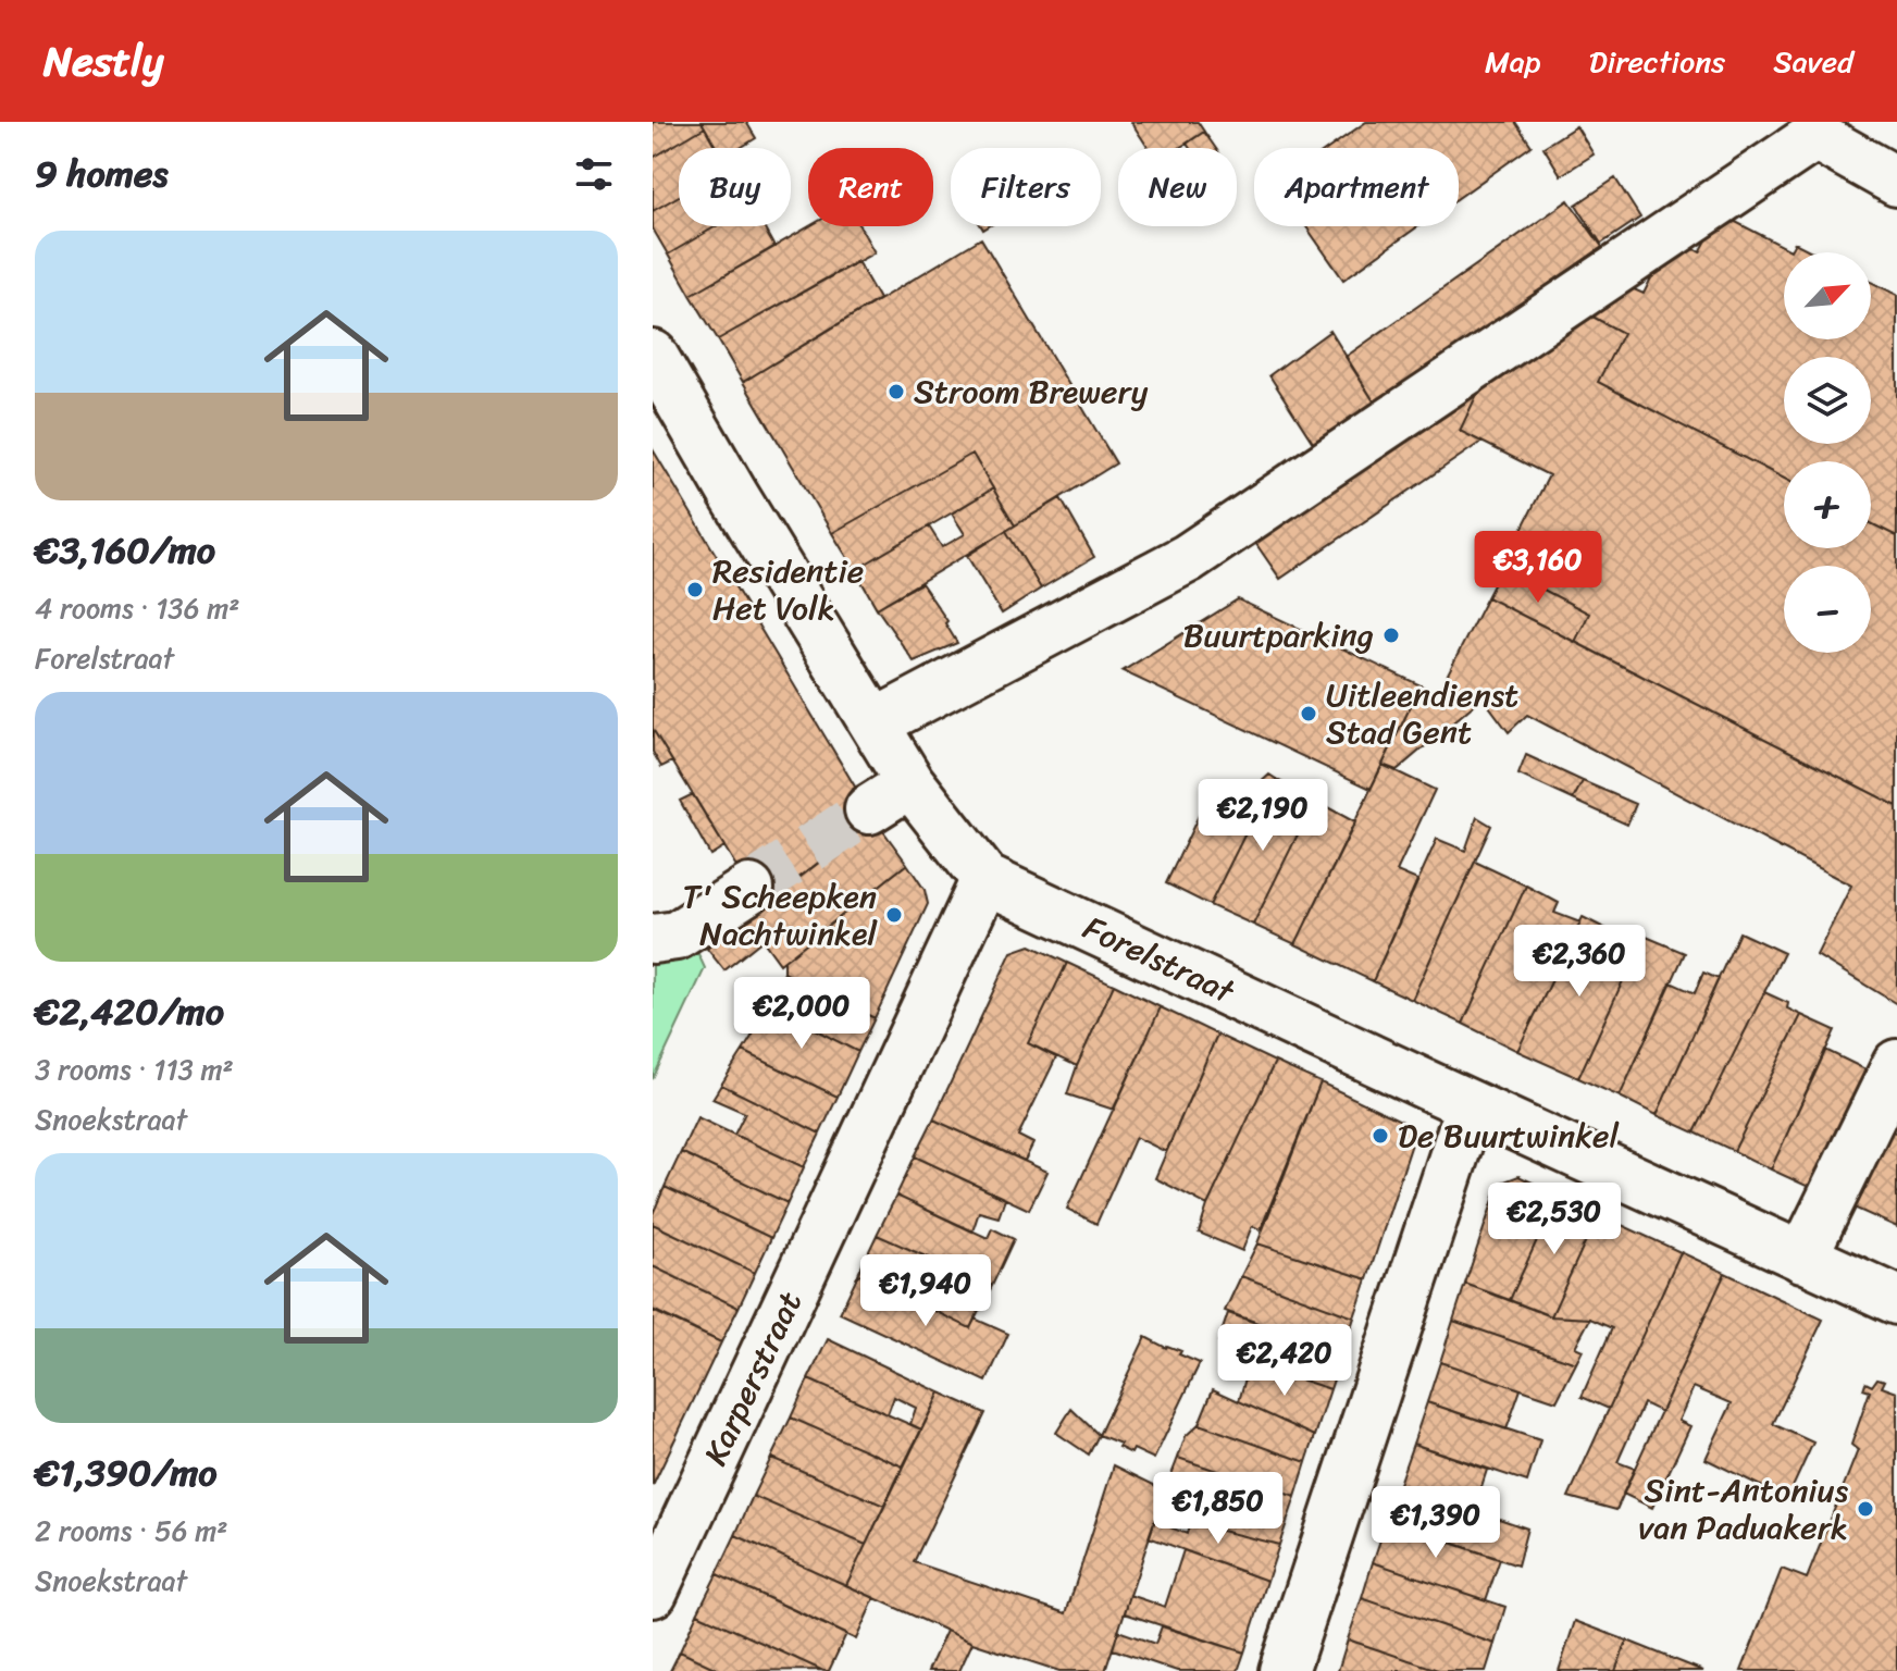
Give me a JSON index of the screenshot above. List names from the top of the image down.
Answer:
{
  "streets": {
    "street": ["Forelstraat", "Karperstraat"]
  },
  "crossings": [
    ["Forelstraat", "Karperstraat"]
  ],
  "places": [
    "Stroom Brewery",
    "Residentie Het Volk",
    "Buurtparking",
    "Uitleendienst Stad Gent",
    "T' Scheepken Nachtwinkel",
    "De Buurtwinkel",
    "Sint-Antonius van Paduakerk"
  ],
  "north": "top right",
  "page": {
    "header": "Nestly",
    "nav": ["Map", "Directions", "Saved"],
    "heading": "9 homes",
    "chip": [
      "Buy",
      "Rent",
      "Filters",
      "New",
      "Apartment"
    ],
    "list": [
      {
        "name": "€3,160/mo",
        "note": "4 rooms · 136 m² · Forelstraat"
      },
      {
        "name": "€2,420/mo",
        "note": "3 rooms · 113 m² · Snoekstraat"
      },
      {
        "name": "€1,390/mo",
        "note": "2 rooms · 56 m² · Snoekstraat"
      }
    ],
    "map_buttons": ["+", "−"],
    "price": [
      "€3,160",
      "€2,190",
      "€2,360",
      "€2,000",
      "€2,530",
      "€1,940",
      "€2,420",
      "€1,850",
      "€1,390"
    ]
  }
}
